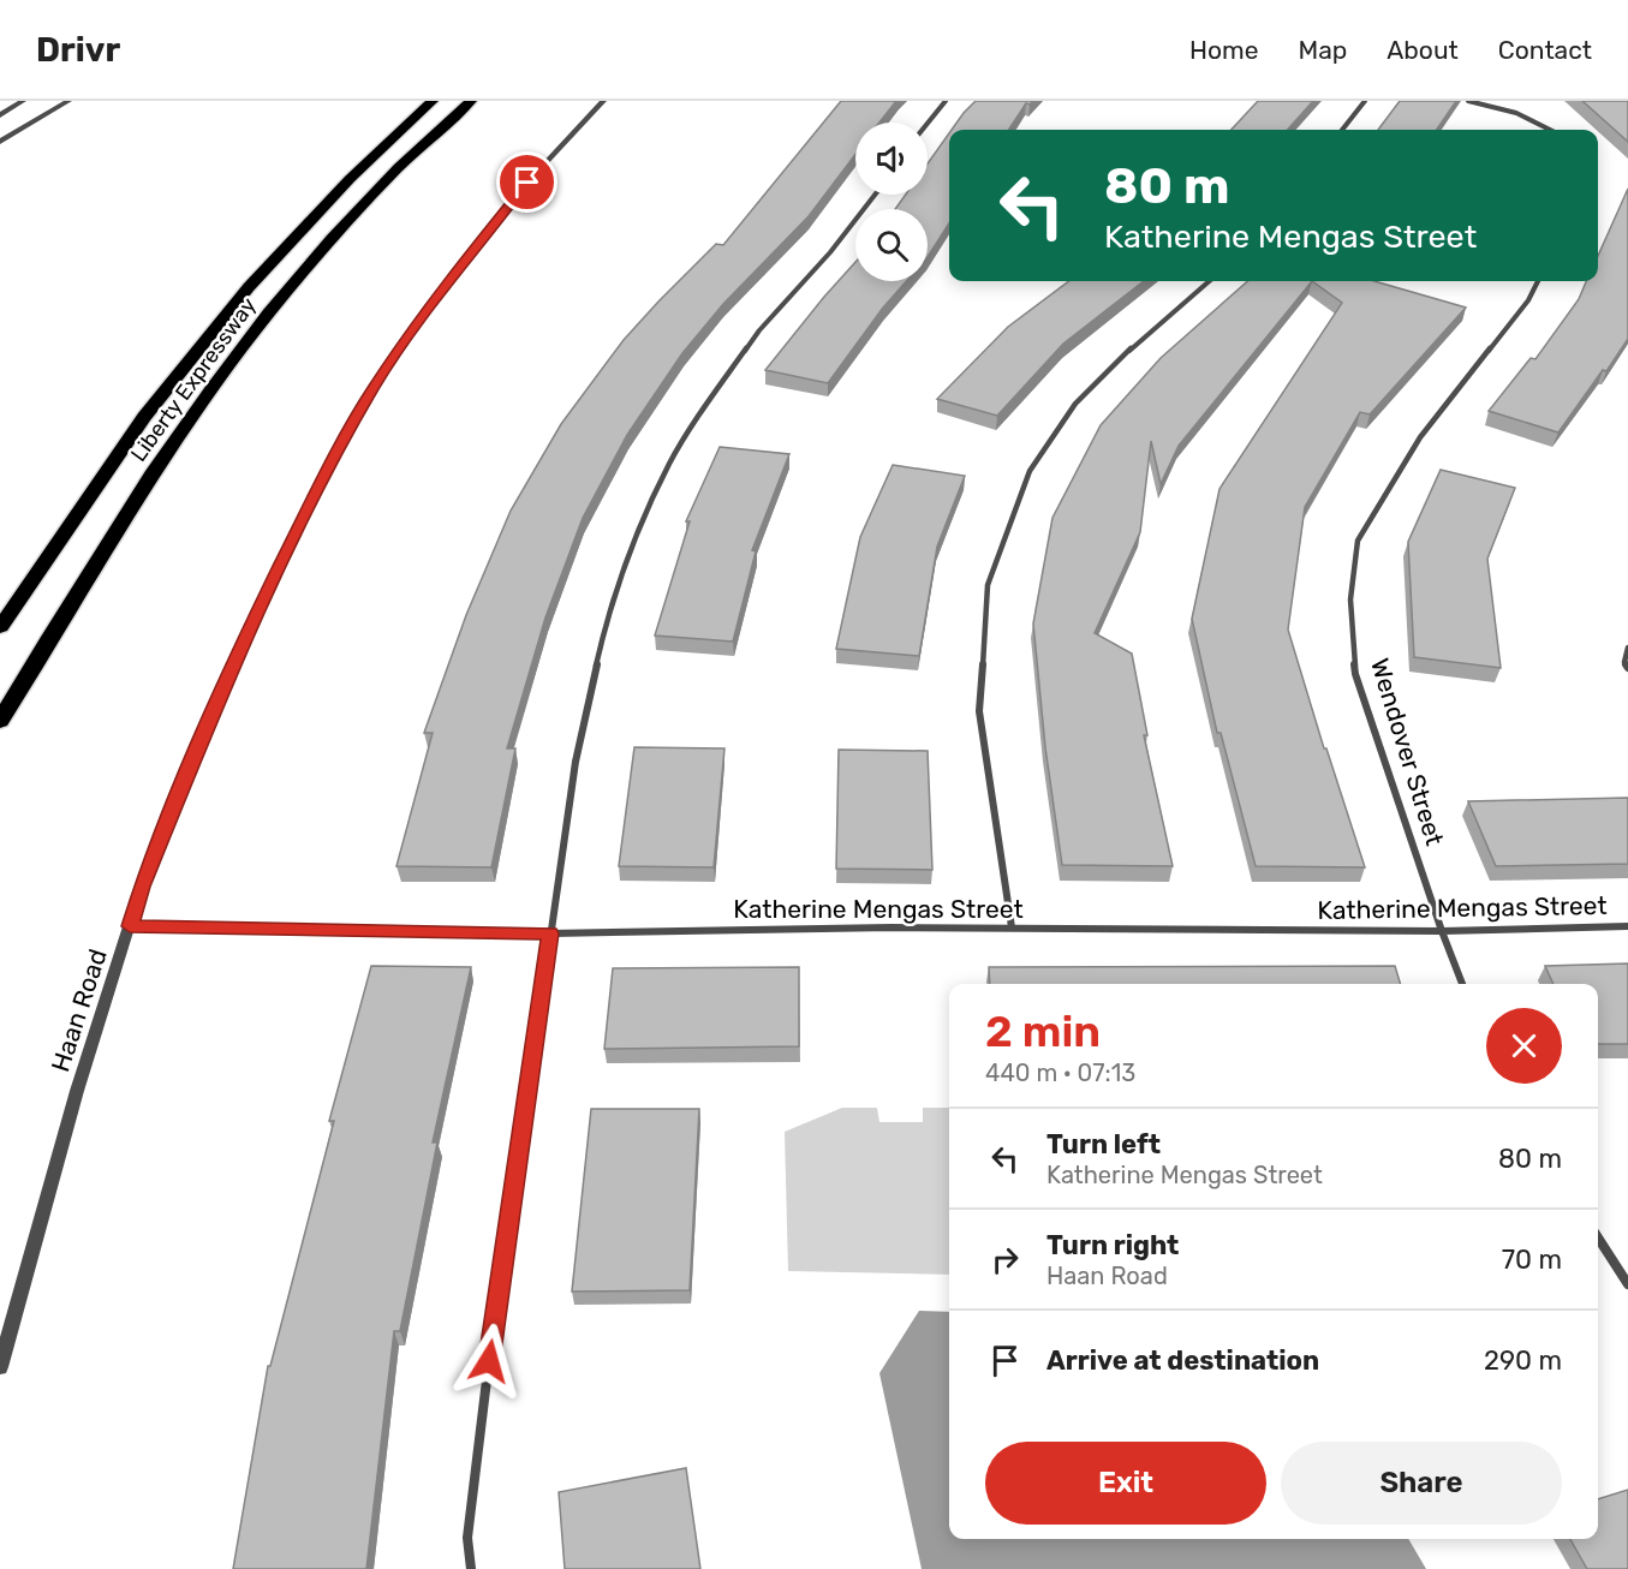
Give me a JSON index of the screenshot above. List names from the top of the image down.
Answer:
{
  "streets": {
    "highway": ["Liberty Expressway"],
    "street": ["Wendover Street", "Katherine Mengas Street", "Haan Road"]
  },
  "crossings": [
    ["Wendover Street", "Katherine Mengas Street"],
    ["Katherine Mengas Street", "Haan Road"]
  ],
  "page": {
    "header": "Drivr",
    "nav": [
      "Home",
      "Map",
      "About",
      "Contact"
    ],
    "turn": ["80 m", "Katherine Mengas Street"],
    "heading": ["2 min", "440 m · 07:13"],
    "list": [
      {
        "name": "Turn left",
        "note": "Katherine Mengas Street",
        "value": "80 m"
      },
      {
        "name": "Turn right",
        "note": "Haan Road",
        "value": "70 m"
      },
      {
        "name": "Arrive at destination",
        "value": "290 m"
      }
    ],
    "buttons": ["Exit", "Share"]
  }
}
